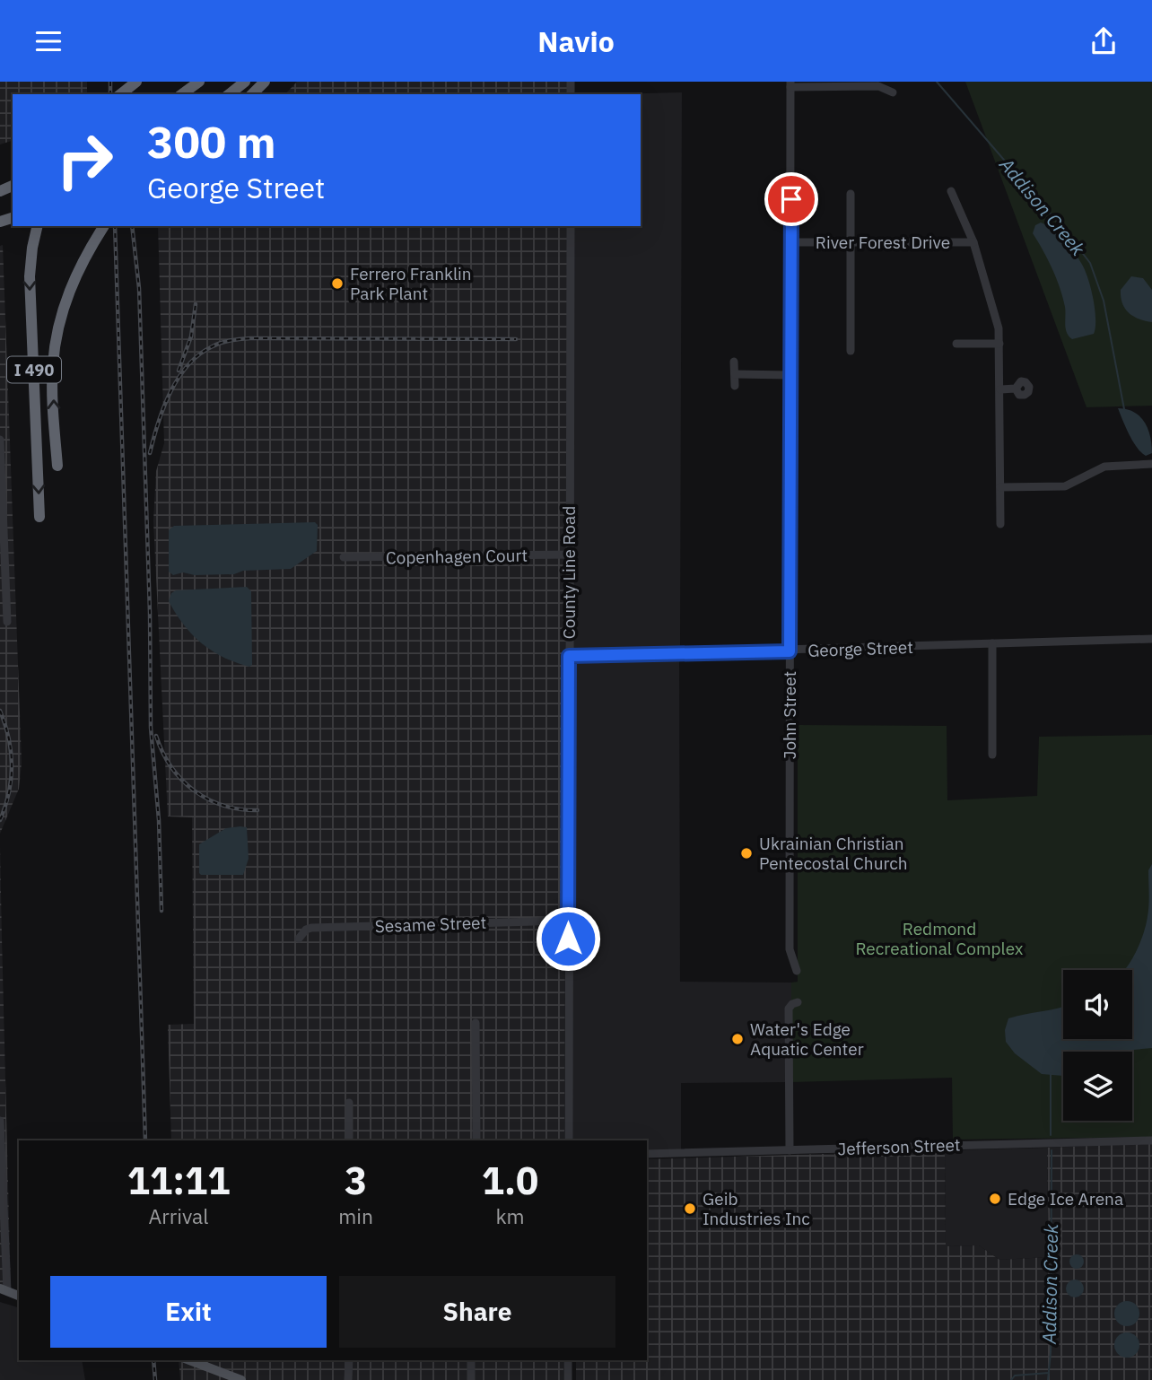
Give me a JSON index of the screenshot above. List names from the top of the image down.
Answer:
{
  "streets": {
    "highway": ["I 490"],
    "street": [
      "River Forest Drive",
      "Copenhagen Court",
      "County Line Road",
      "George Street",
      "John Street",
      "Sesame Street",
      "Jefferson Street"
    ]
  },
  "crossings": [
    ["River Forest Drive", "John Street"],
    ["Copenhagen Court", "County Line Road"],
    ["County Line Road", "George Street"],
    ["County Line Road", "Sesame Street"],
    ["George Street", "John Street"]
  ],
  "water": ["Addison Creek"],
  "parks": ["Redmond Recreational Complex"],
  "places": [
    "Ferrero Franklin Park Plant",
    "Ukrainian Christian Pentecostal Church",
    "Water's Edge Aquatic Center",
    "Edge Ice Arena",
    "Geib Industries Inc"
  ],
  "page": {
    "header": "Navio",
    "turn": ["300 m", "George Street"],
    "eta": [
      "11:11",
      "Arrival",
      "3",
      "min",
      "1.0",
      "km"
    ],
    "buttons": ["Exit", "Share"]
  }
}
